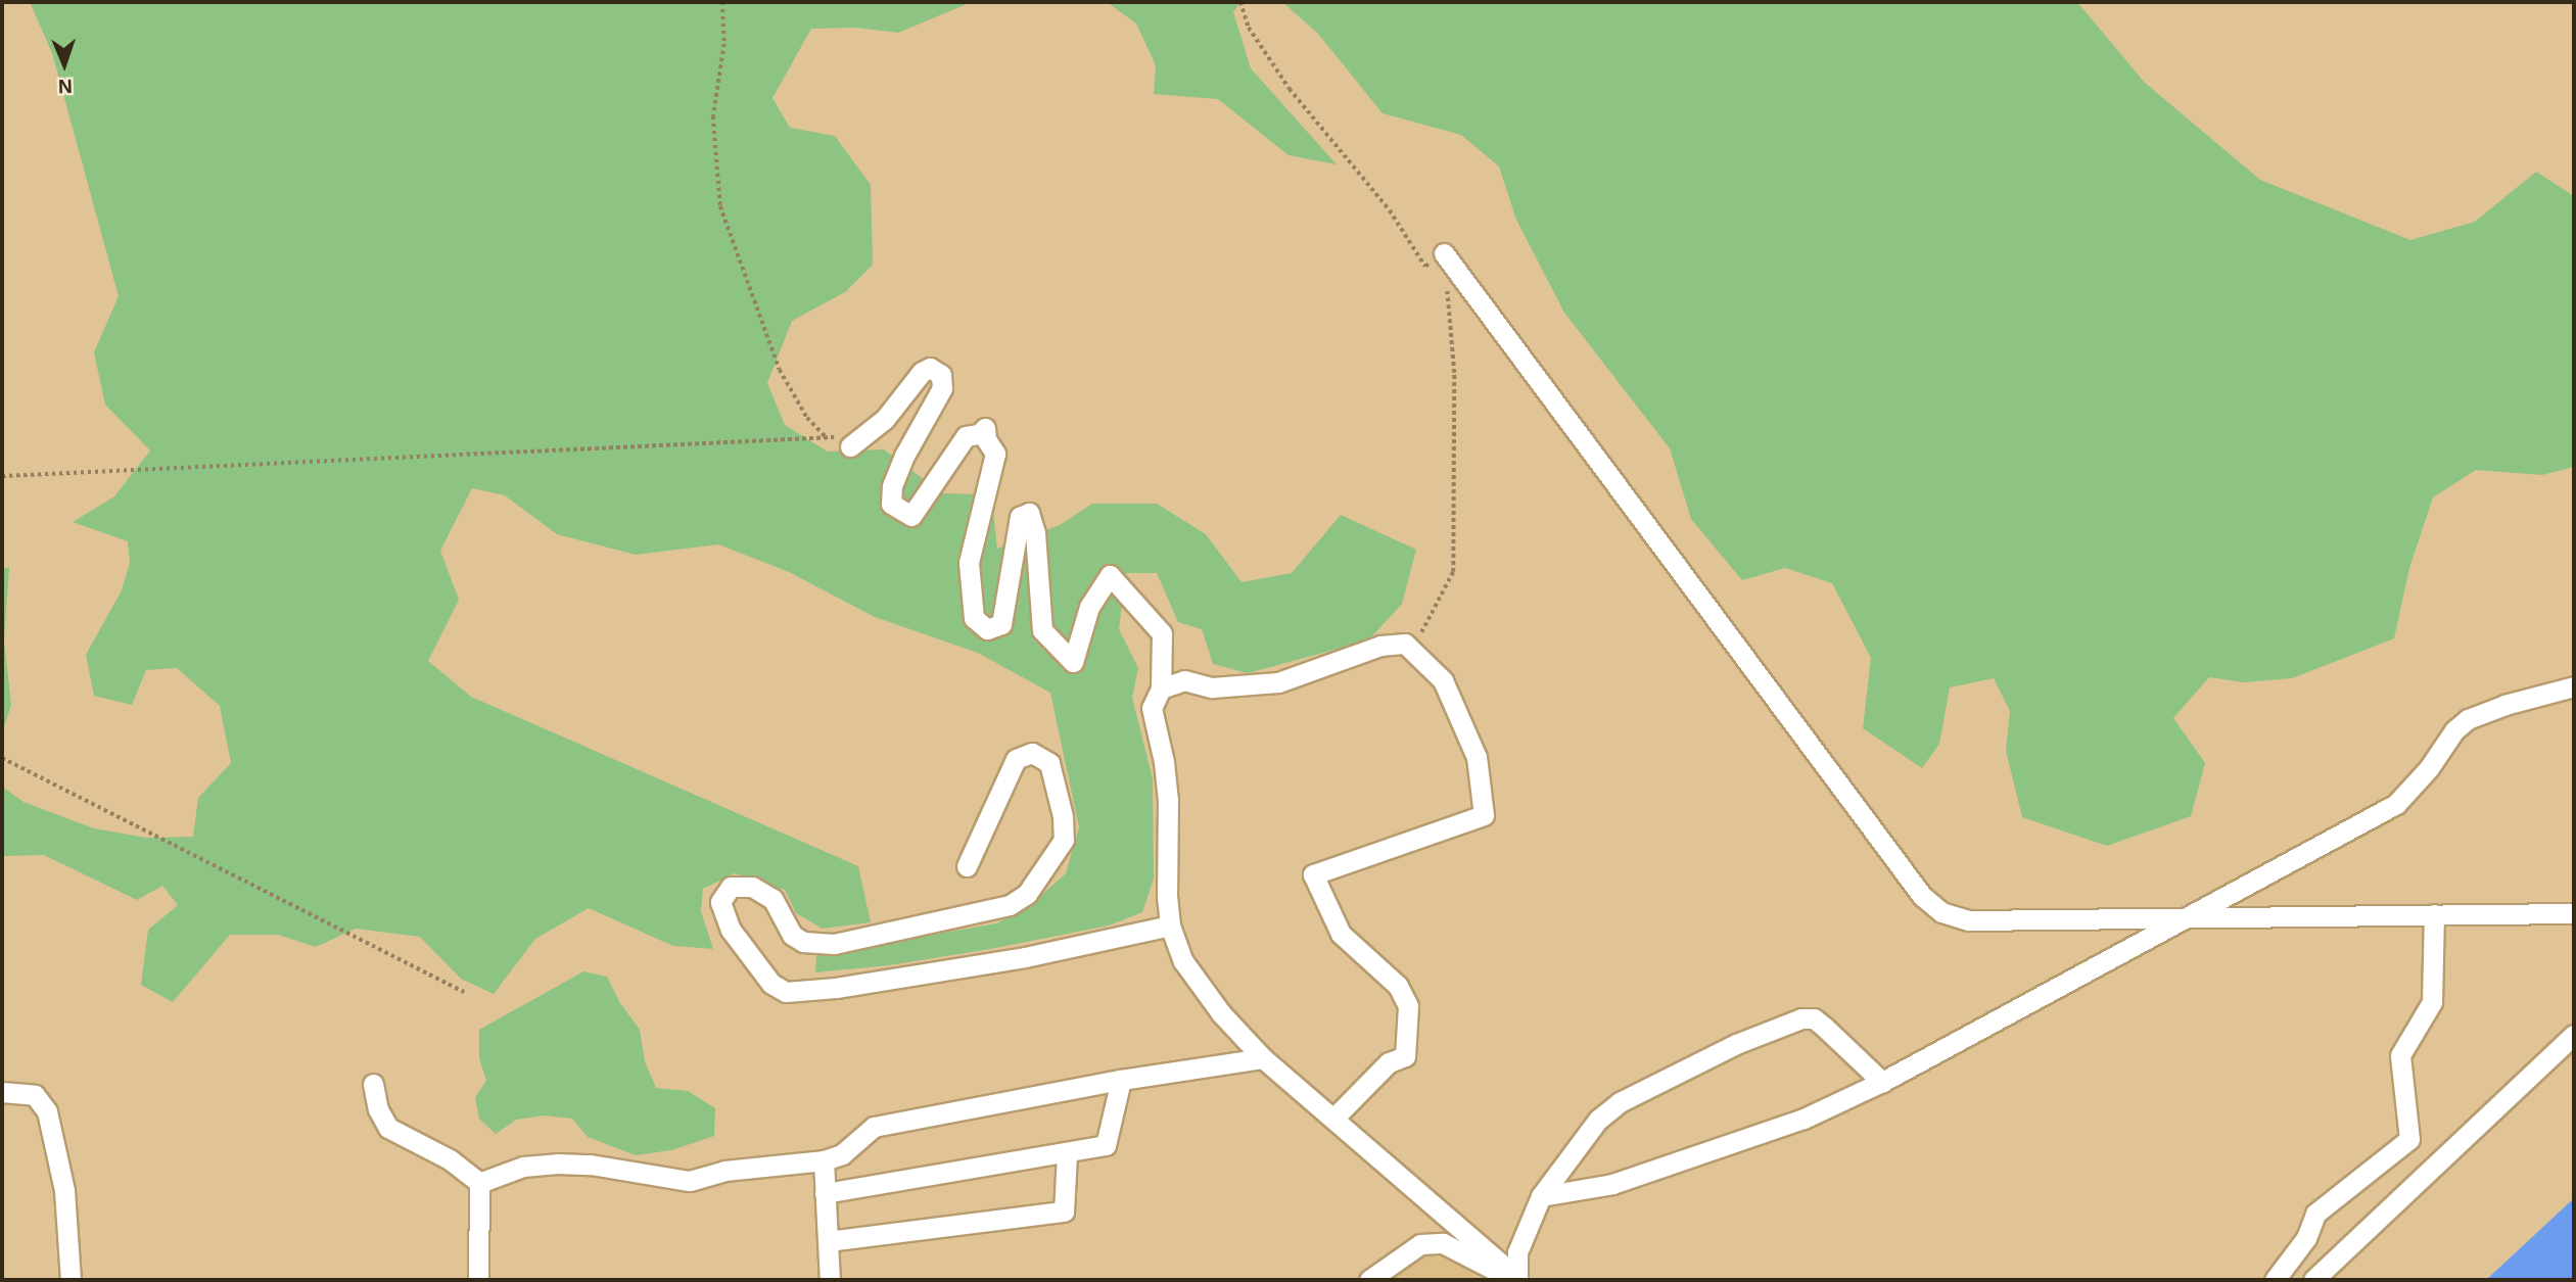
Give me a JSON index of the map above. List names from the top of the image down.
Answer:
{
  "north": "bottom"
}
